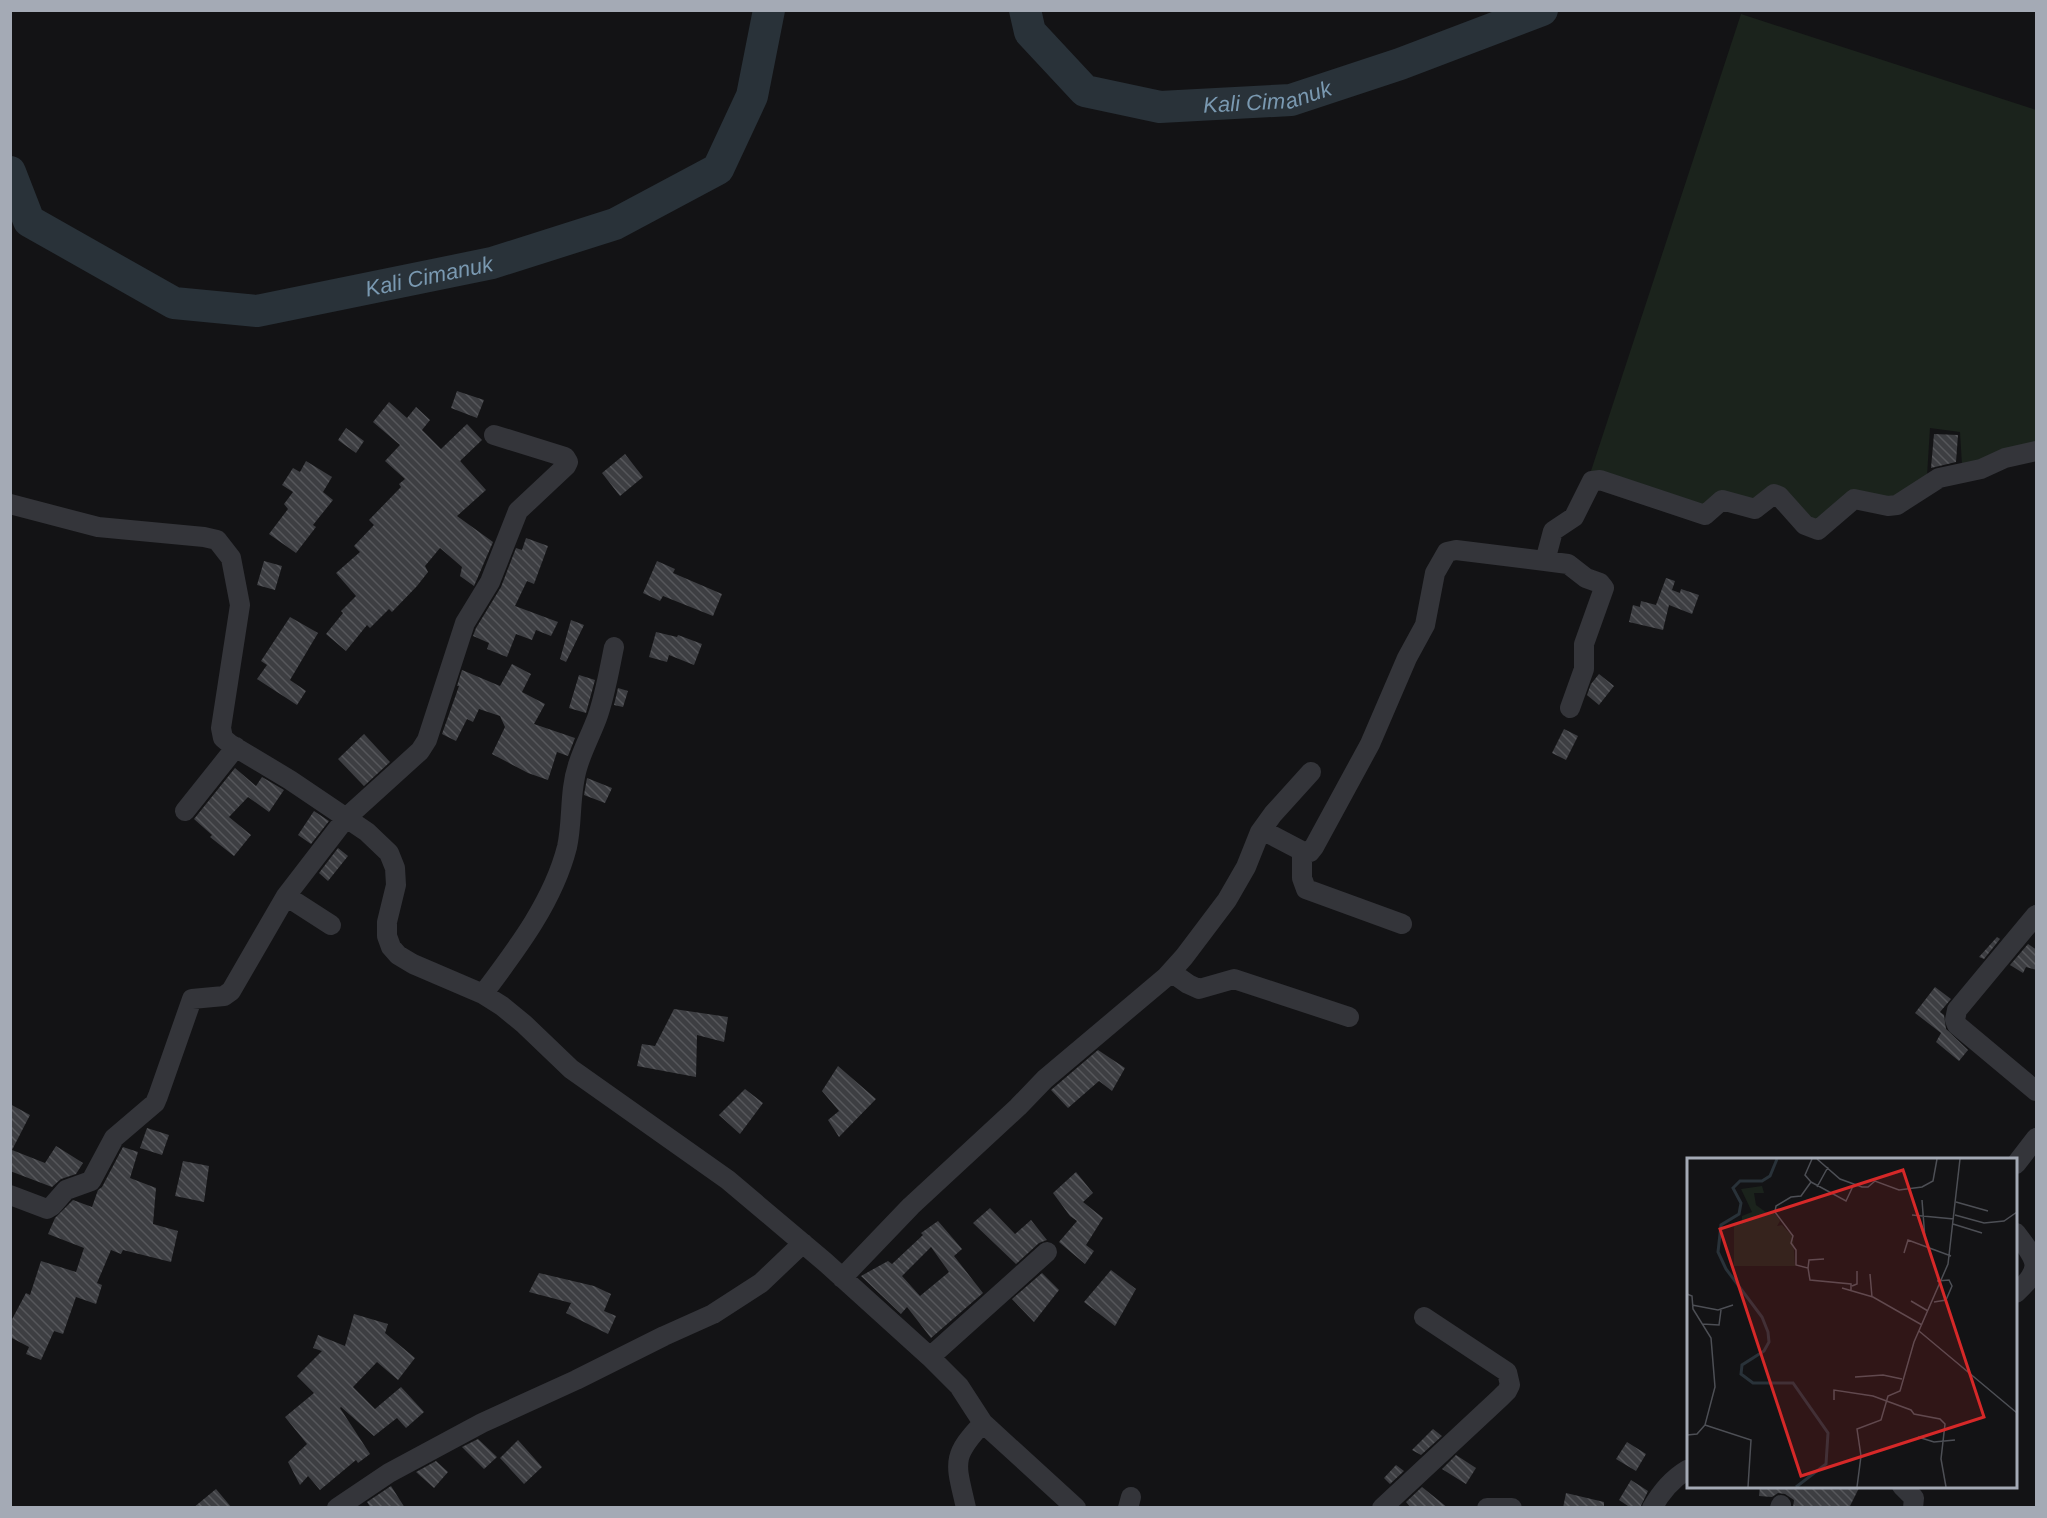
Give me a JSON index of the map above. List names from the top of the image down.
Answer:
{
  "water": ["Kali Cimanuk"]
}
